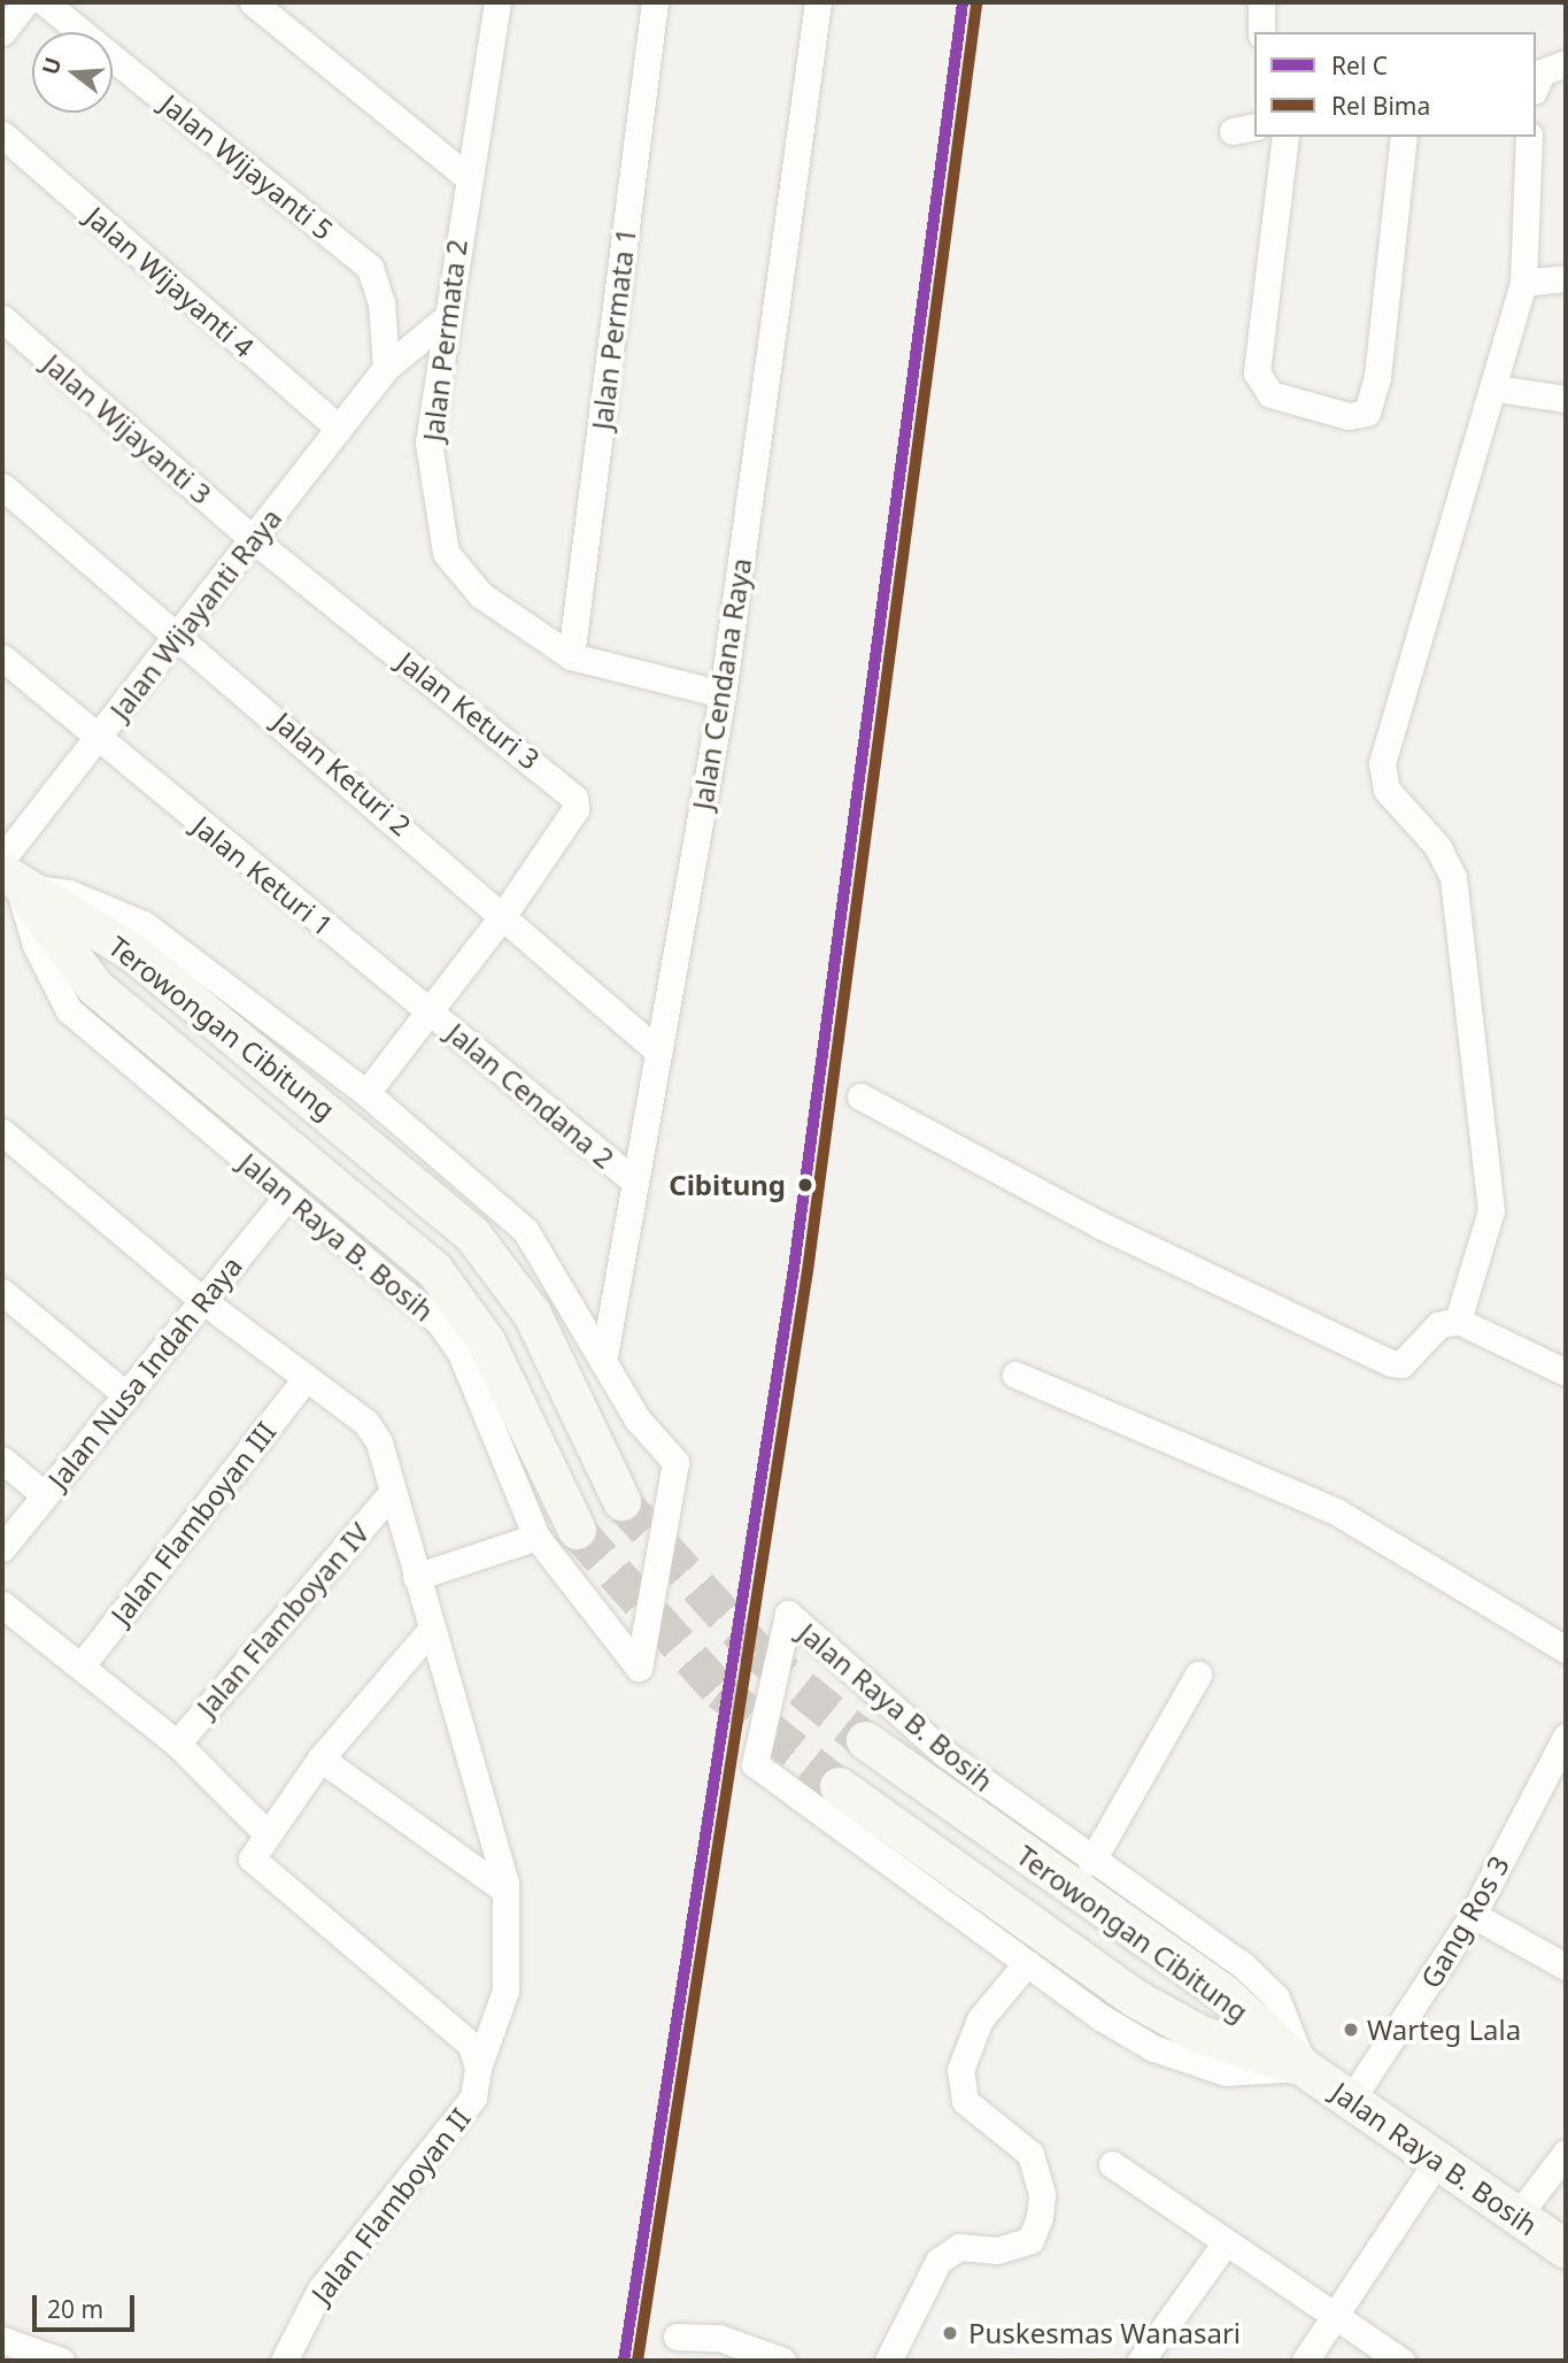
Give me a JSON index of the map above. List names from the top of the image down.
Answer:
{
  "streets": {
    "main road": ["Terowongan Cibitung", "Jalan Raya B. Bosih"],
    "street": [
      "Jalan Wijayanti 5",
      "Jalan Wijayanti 4",
      "Jalan Permata 1",
      "Jalan Permata 2",
      "Jalan Wijayanti 3",
      "Jalan Wijayanti Raya",
      "Jalan Cendana Raya",
      "Jalan Keturi 3",
      "Jalan Keturi 2",
      "Jalan Keturi 1",
      "Jalan Cendana 2",
      "Jalan Nusa Indah Raya",
      "Jalan Flamboyan III",
      "Jalan Flamboyan IV",
      "Gang Ros 3",
      "Jalan Flamboyan II"
    ]
  },
  "crossings": [
    ["Jalan Wijayanti 5", "Jalan Wijayanti Raya"],
    ["Jalan Wijayanti 4", "Jalan Wijayanti Raya"],
    ["Jalan Permata 1", "Jalan Permata 2"],
    ["Jalan Permata 2", "Jalan Wijayanti Raya"],
    ["Jalan Permata 2", "Jalan Cendana Raya"],
    ["Jalan Wijayanti 3", "Jalan Wijayanti Raya"],
    ["Jalan Wijayanti 3", "Jalan Keturi 3"],
    ["Jalan Wijayanti Raya", "Jalan Keturi 3"],
    ["Jalan Wijayanti Raya", "Jalan Keturi 2"],
    ["Jalan Wijayanti Raya", "Jalan Keturi 1"],
    ["Jalan Wijayanti Raya", "Terowongan Cibitung"],
    ["Jalan Wijayanti Raya", "Jalan Raya B. Bosih"],
    ["Jalan Cendana Raya", "Jalan Keturi 2"],
    ["Jalan Cendana Raya", "Jalan Cendana 2"],
    ["Jalan Cendana Raya", "Jalan Raya B. Bosih"],
    ["Jalan Keturi 3", "Jalan Keturi 2"],
    ["Jalan Keturi 1", "Jalan Cendana 2"],
    ["Terowongan Cibitung", "Jalan Raya B. Bosih"],
    ["Jalan Raya B. Bosih", "Jalan Nusa Indah Raya"],
    ["Jalan Raya B. Bosih", "Gang Ros 3"],
    ["Jalan Nusa Indah Raya", "Jalan Flamboyan II"],
    ["Jalan Flamboyan III", "Jalan Flamboyan II"],
    ["Jalan Flamboyan IV", "Jalan Flamboyan II"]
  ],
  "places": ["Cibitung", "Warteg Lala", "Puskesmas Wanasari"],
  "lines": ["rail line C", "rail line Bima"],
  "legend": ["Rel C", "Rel Bima"],
  "scale_bar": "20 m",
  "north": "left"
}
